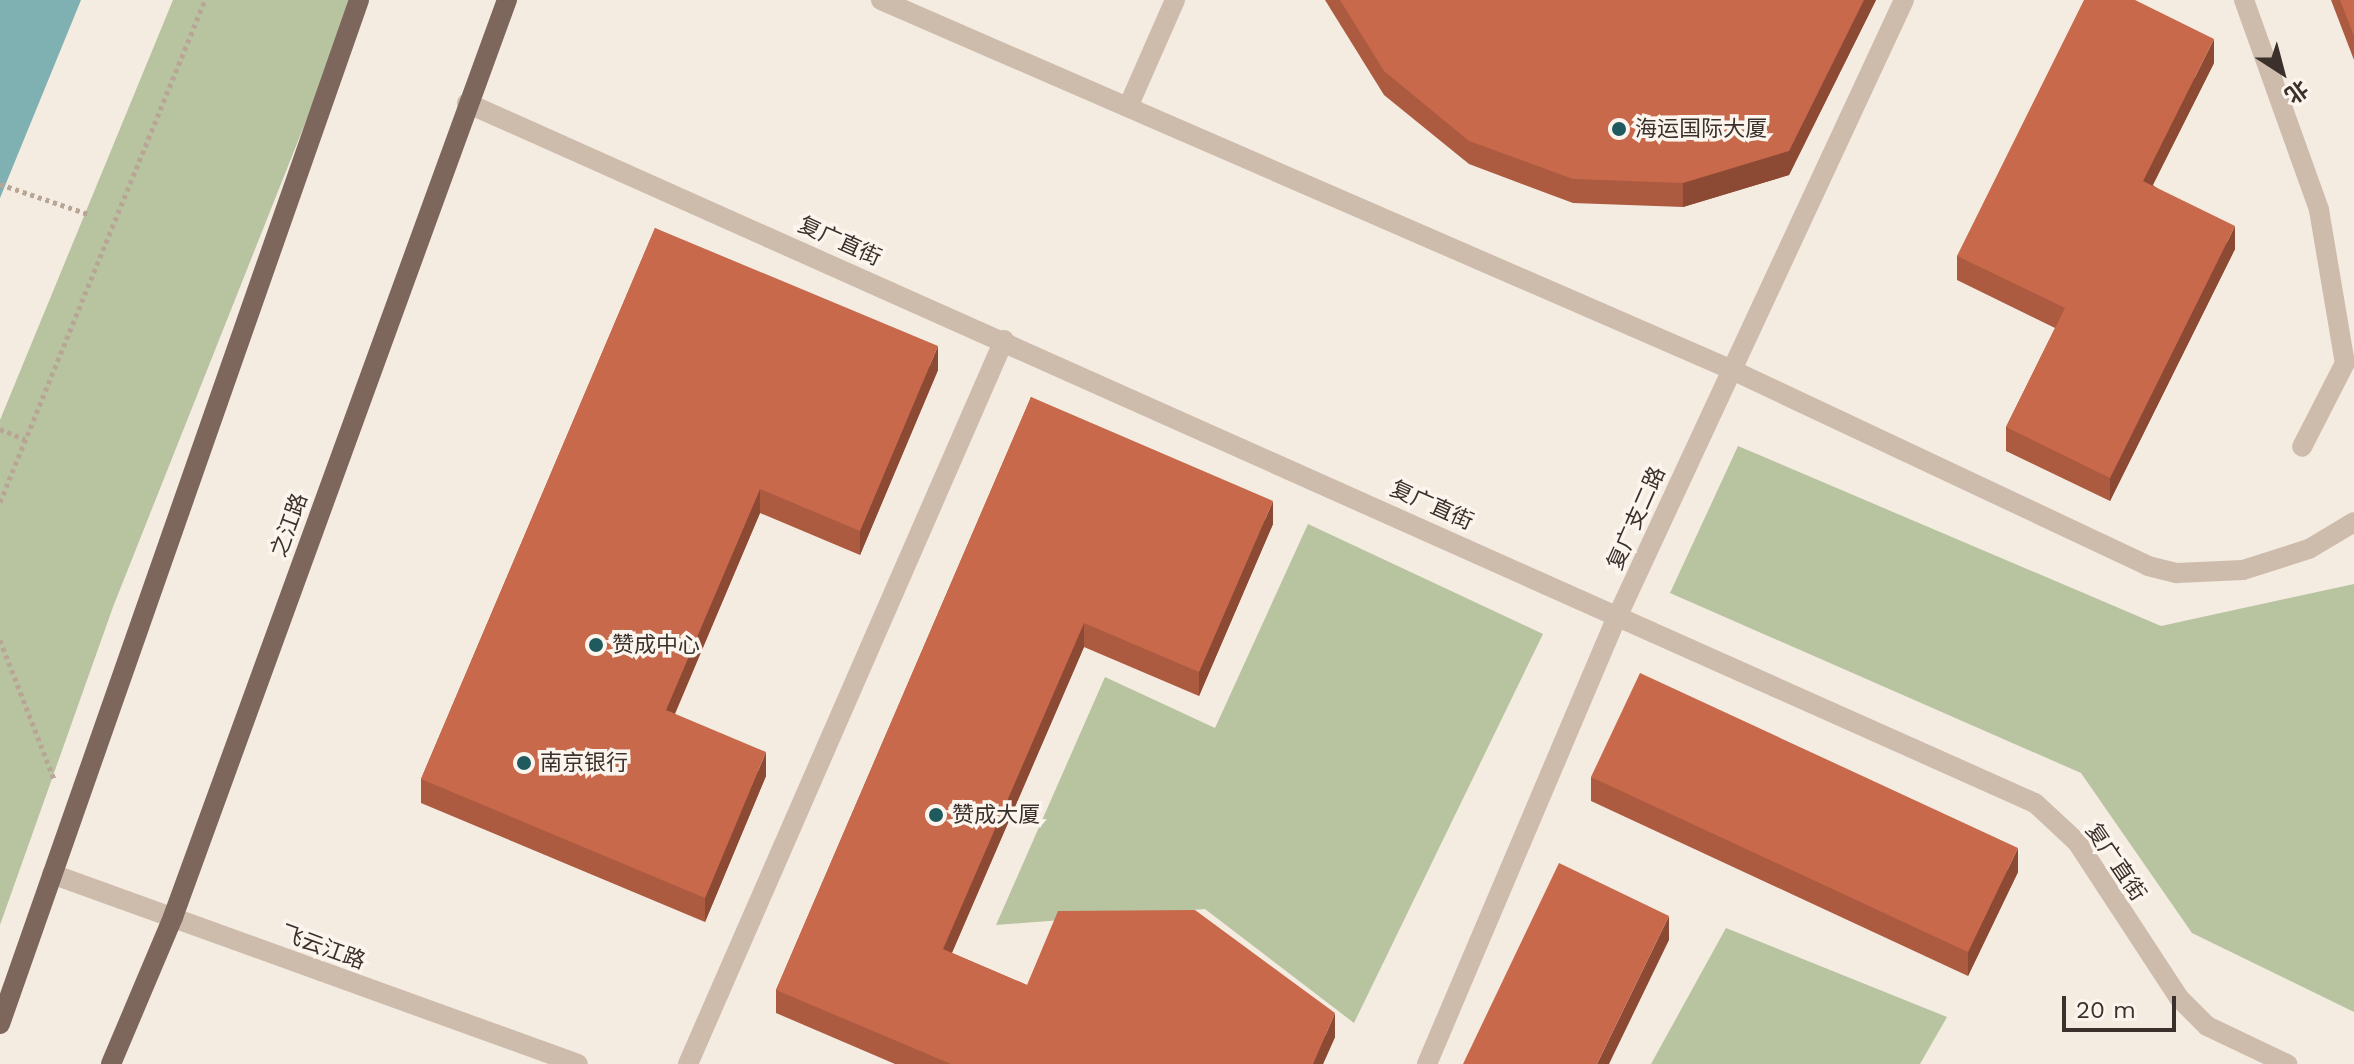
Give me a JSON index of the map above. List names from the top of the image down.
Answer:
{
  "streets": {
    "main road": ["之江路"],
    "street": ["复广直街", "复广支二路", "飞云江路"]
  },
  "crossings": [
    ["复广直街", "复广支二路"],
    ["复广直街", "之江路"],
    ["之江路", "飞云江路"]
  ],
  "places": [
    "海运国际大厦",
    "赞成中心",
    "南京银行",
    "赞成大厦"
  ],
  "scale_bar": "20 m",
  "north": "bottom right"
}
